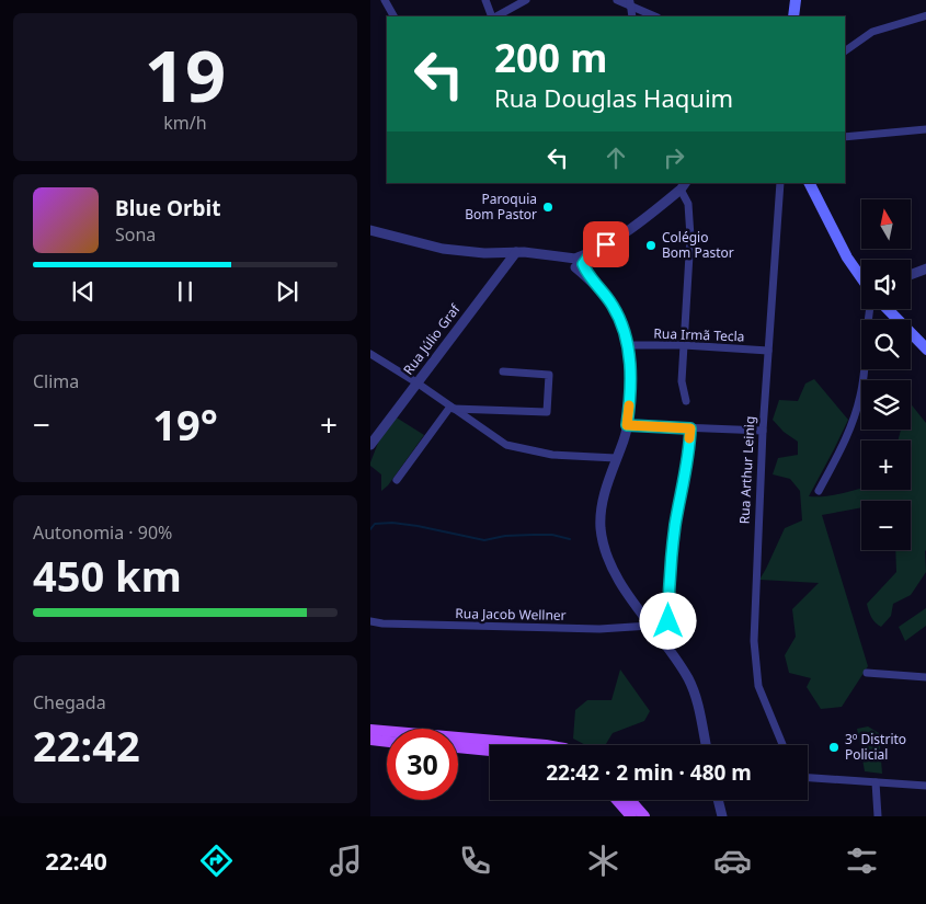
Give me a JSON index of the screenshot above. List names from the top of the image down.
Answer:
{
  "streets": {
    "street": [
      "Rua Irmã Tecla",
      "Rua Júlio Graf",
      "Rua Arthur Leinig",
      "Rua Jacob Wellner"
    ]
  },
  "crossings": [
    ["Rua Irmã Tecla", "Rua Arthur Leinig"]
  ],
  "places": ["Paroquia Bom Pastor", "Colégio Bom Pastor", "3º Distrito Policial"],
  "north": "top",
  "page": {
    "tile": [
      ["19", "km/h"],
      "Clima",
      ["Autonomia · 90%", "450 km"],
      ["Chegada", "22:42"]
    ],
    "turn": ["200 m", "Rua Douglas Haquim"],
    "song": ["Blue Orbit", "Sona"],
    "map_buttons": ["+", "−"],
    "heat": ["−", "19°", "+"],
    "limit": "30",
    "trip": "22:42 · 2 min · 480 m",
    "tabs": "22:40"
  }
}
